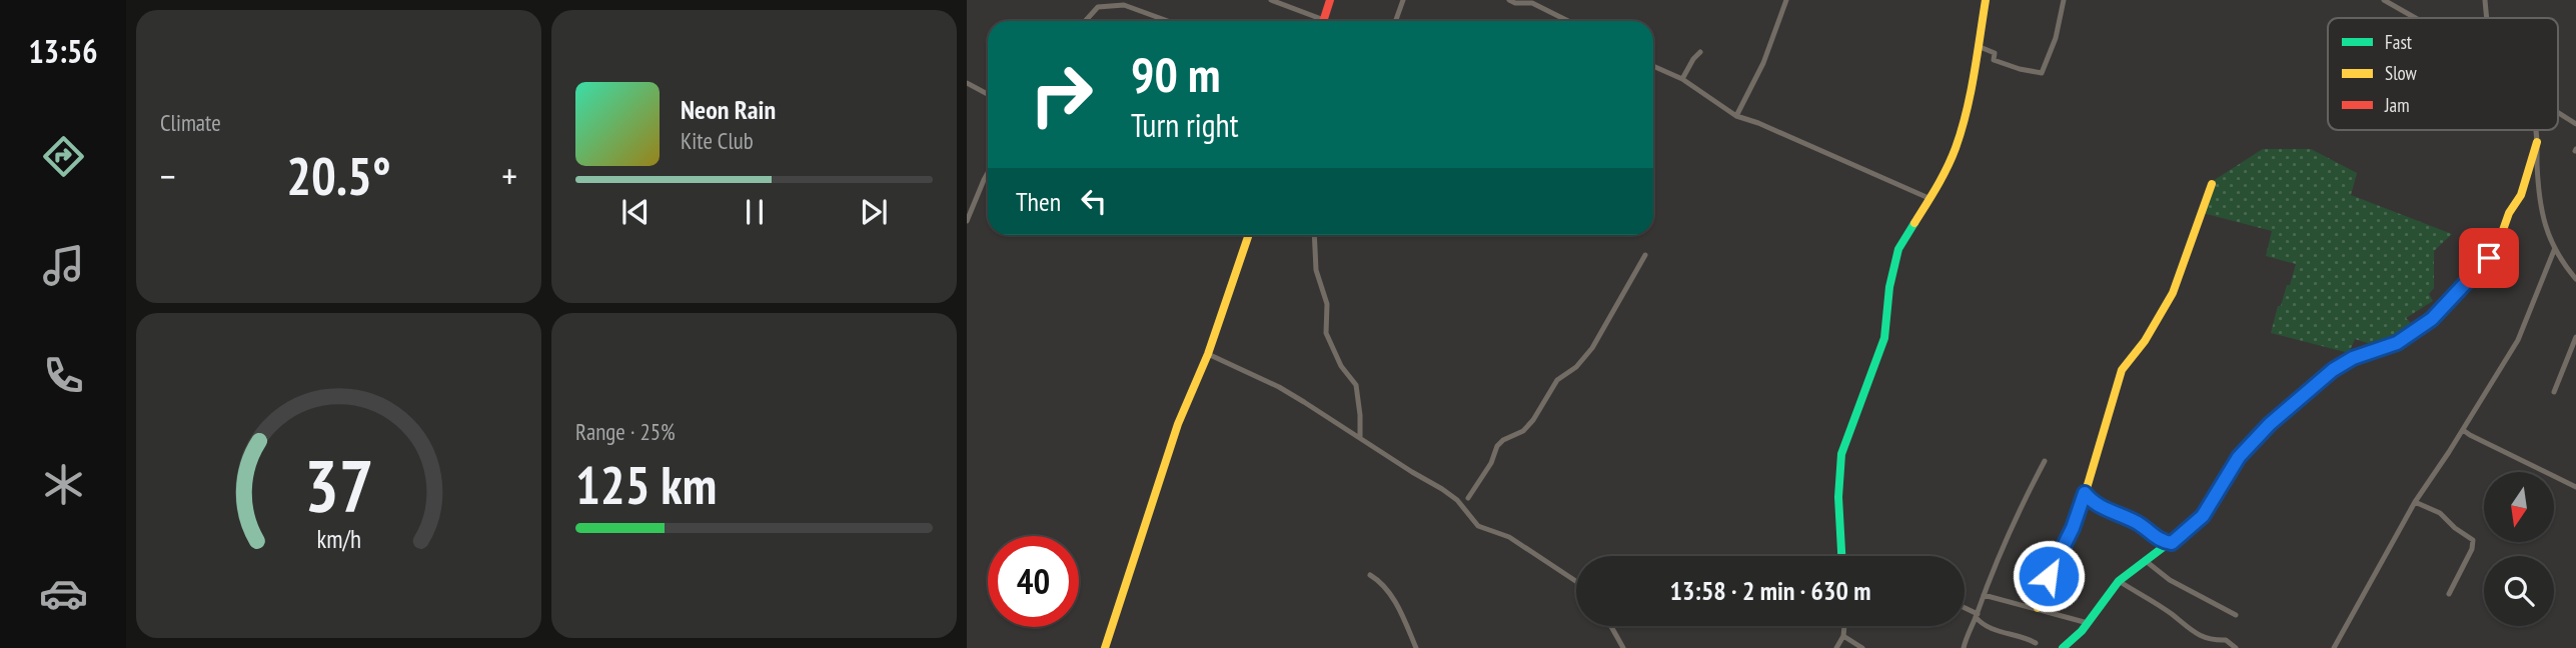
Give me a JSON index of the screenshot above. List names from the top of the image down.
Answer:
{
  "legend": ["Fast", "Slow", "Jam"],
  "north": "bottom",
  "page": {
    "tabs": "13:56",
    "tile": [
      "Climate",
      ["Range · 25%", "125 km"]
    ],
    "turn": ["90 m", "Turn right"],
    "song": ["Neon Rain", "Kite Club"],
    "heat": ["−", "20.5°", "+"],
    "then": "Then",
    "limit": "40",
    "trip": "13:58 · 2 min · 630 m",
    "gauge": ["37", "km/h"]
  }
}
